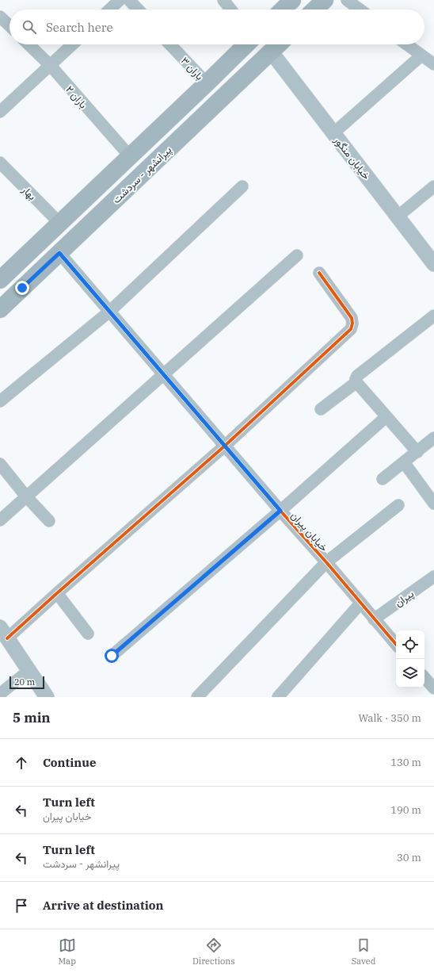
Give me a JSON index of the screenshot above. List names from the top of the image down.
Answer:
{
  "streets": {
    "main road": ["پیرانشهر - سردشت"],
    "street": [
      "باران ۳",
      "باران ۲",
      "خیابان منگور",
      "بهار",
      "خیابان پیران",
      "پیران"
    ]
  },
  "crossings": [
    ["خیابان منگور", "پیرانشهر - سردشت"],
    ["پیرانشهر - سردشت", "خیابان پیران"],
    ["خیابان پیران", "پیران"]
  ],
  "scale_bar": "20 m",
  "page": {
    "search": "Search here",
    "scale": "20 m",
    "heading": ["5 min", "Walk · 350 m"],
    "list": [
      ["Continue", "130 m"],
      ["Turn left", "خیابان پیران", "190 m"],
      ["Turn left", "پیرانشهر - سردشت", "30 m"],
      "Arrive at destination"
    ],
    "nav": ["Map", "Directions", "Saved"]
  }
}
